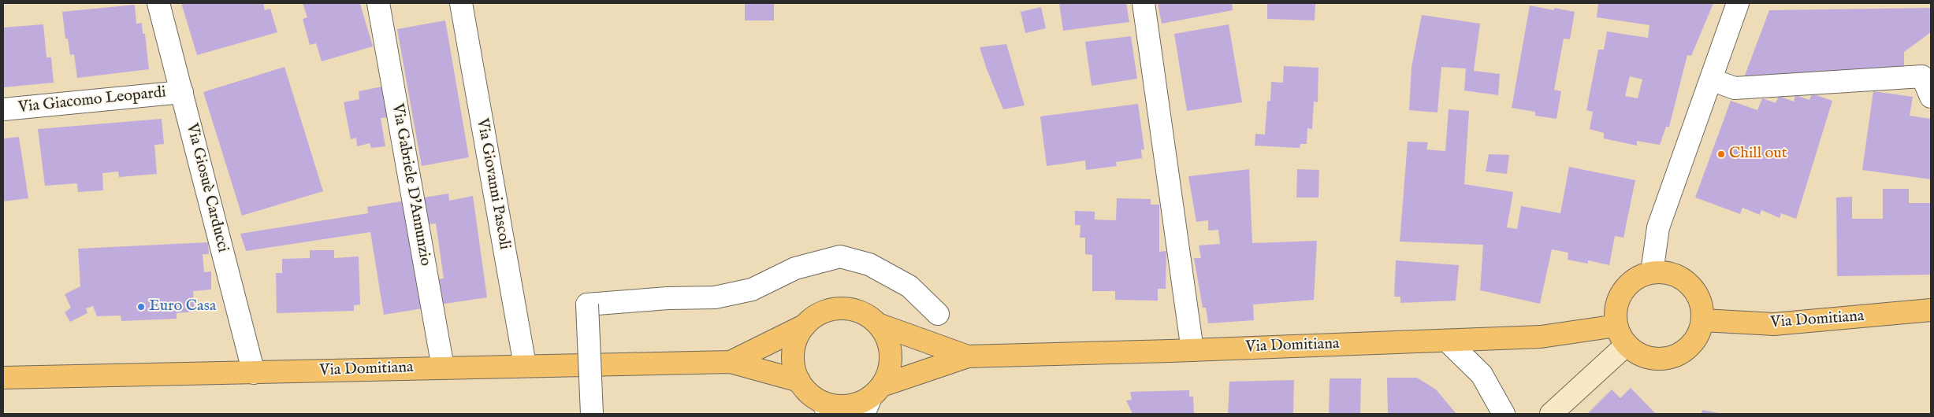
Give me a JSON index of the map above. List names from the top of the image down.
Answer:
{
  "streets": {
    "main road": ["Via Domitiana"],
    "street": [
      "Via Giacomo Leopardi",
      "Via Giovanni Pascoli",
      "Via Gabriele D'Annunzio",
      "Via Giosuè Carducci"
    ]
  },
  "crossings": [
    ["Via Giacomo Leopardi", "Via Giosuè Carducci"],
    ["Via Giovanni Pascoli", "Via Domitiana"],
    ["Via Gabriele D'Annunzio", "Via Domitiana"],
    ["Via Giosuè Carducci", "Via Domitiana"]
  ],
  "places": ["Chill out", "Euro Casa"]
}
